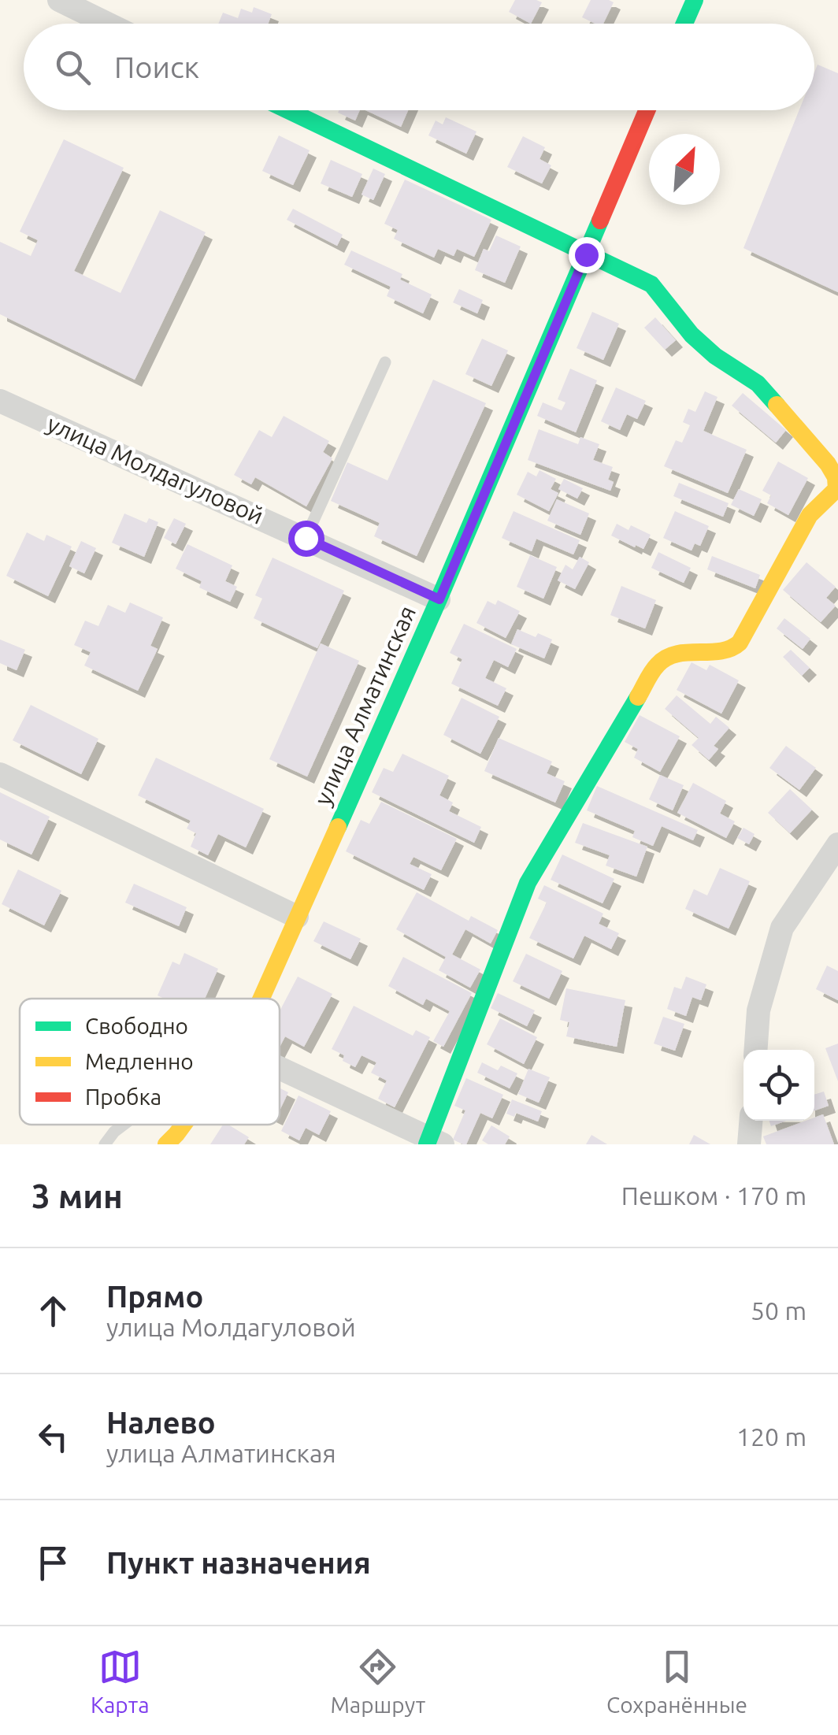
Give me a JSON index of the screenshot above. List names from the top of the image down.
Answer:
{
  "streets": {
    "street": ["улица Молдагуловой", "улица Алматинская"]
  },
  "crossings": [
    ["улица Молдагуловой", "улица Алматинская"]
  ],
  "legend": ["Свободно", "Медленно", "Пробка"],
  "north": "top right",
  "page": {
    "search": "Поиск",
    "heading": ["3 мин", "Пешком · 170 m"],
    "list": [
      ["Прямо", "улица Молдагуловой", "50 m"],
      ["Налево", "улица Алматинская", "120 m"],
      "Пункт назначения"
    ],
    "nav": ["Карта", "Маршрут", "Сохранённые"]
  }
}
